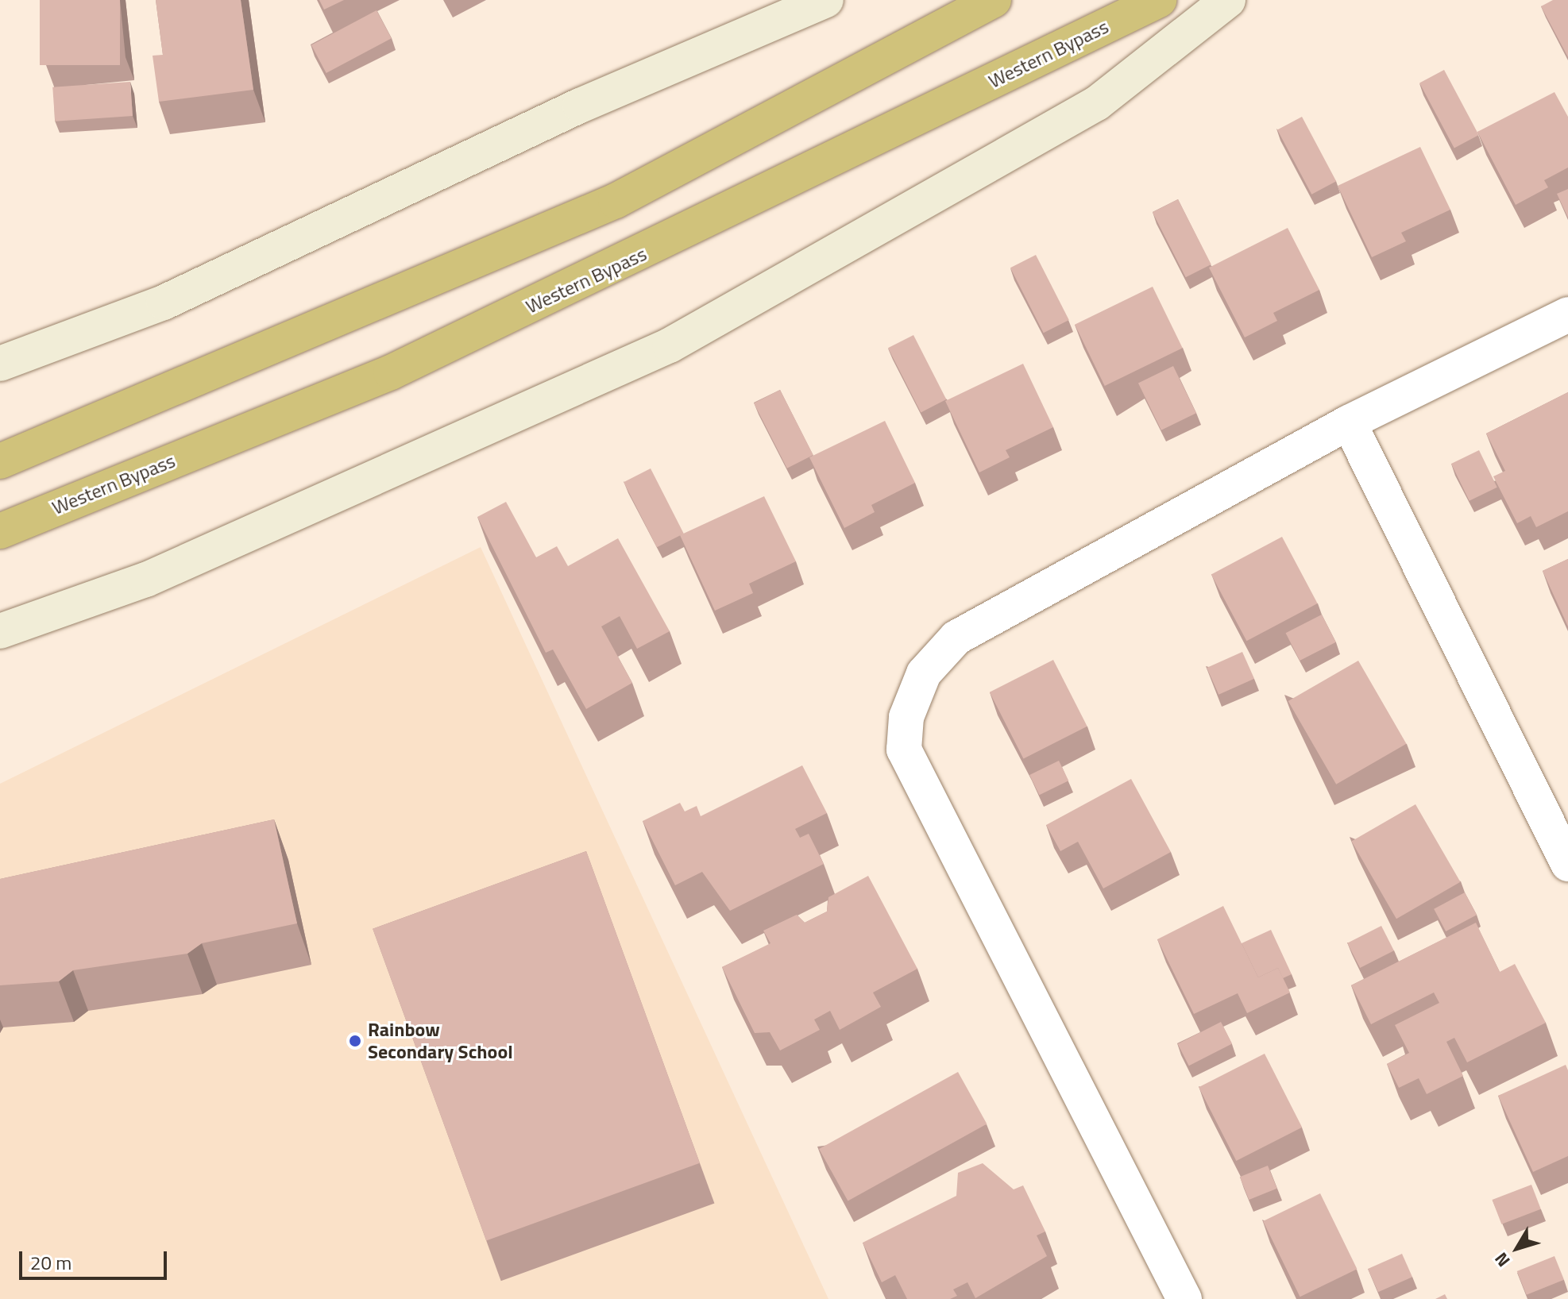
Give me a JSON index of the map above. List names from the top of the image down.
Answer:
{
  "streets": {
    "highway": ["Western Bypass"]
  },
  "places": ["Rainbow Secondary School"],
  "scale_bar": "20 m",
  "north": "bottom left"
}
